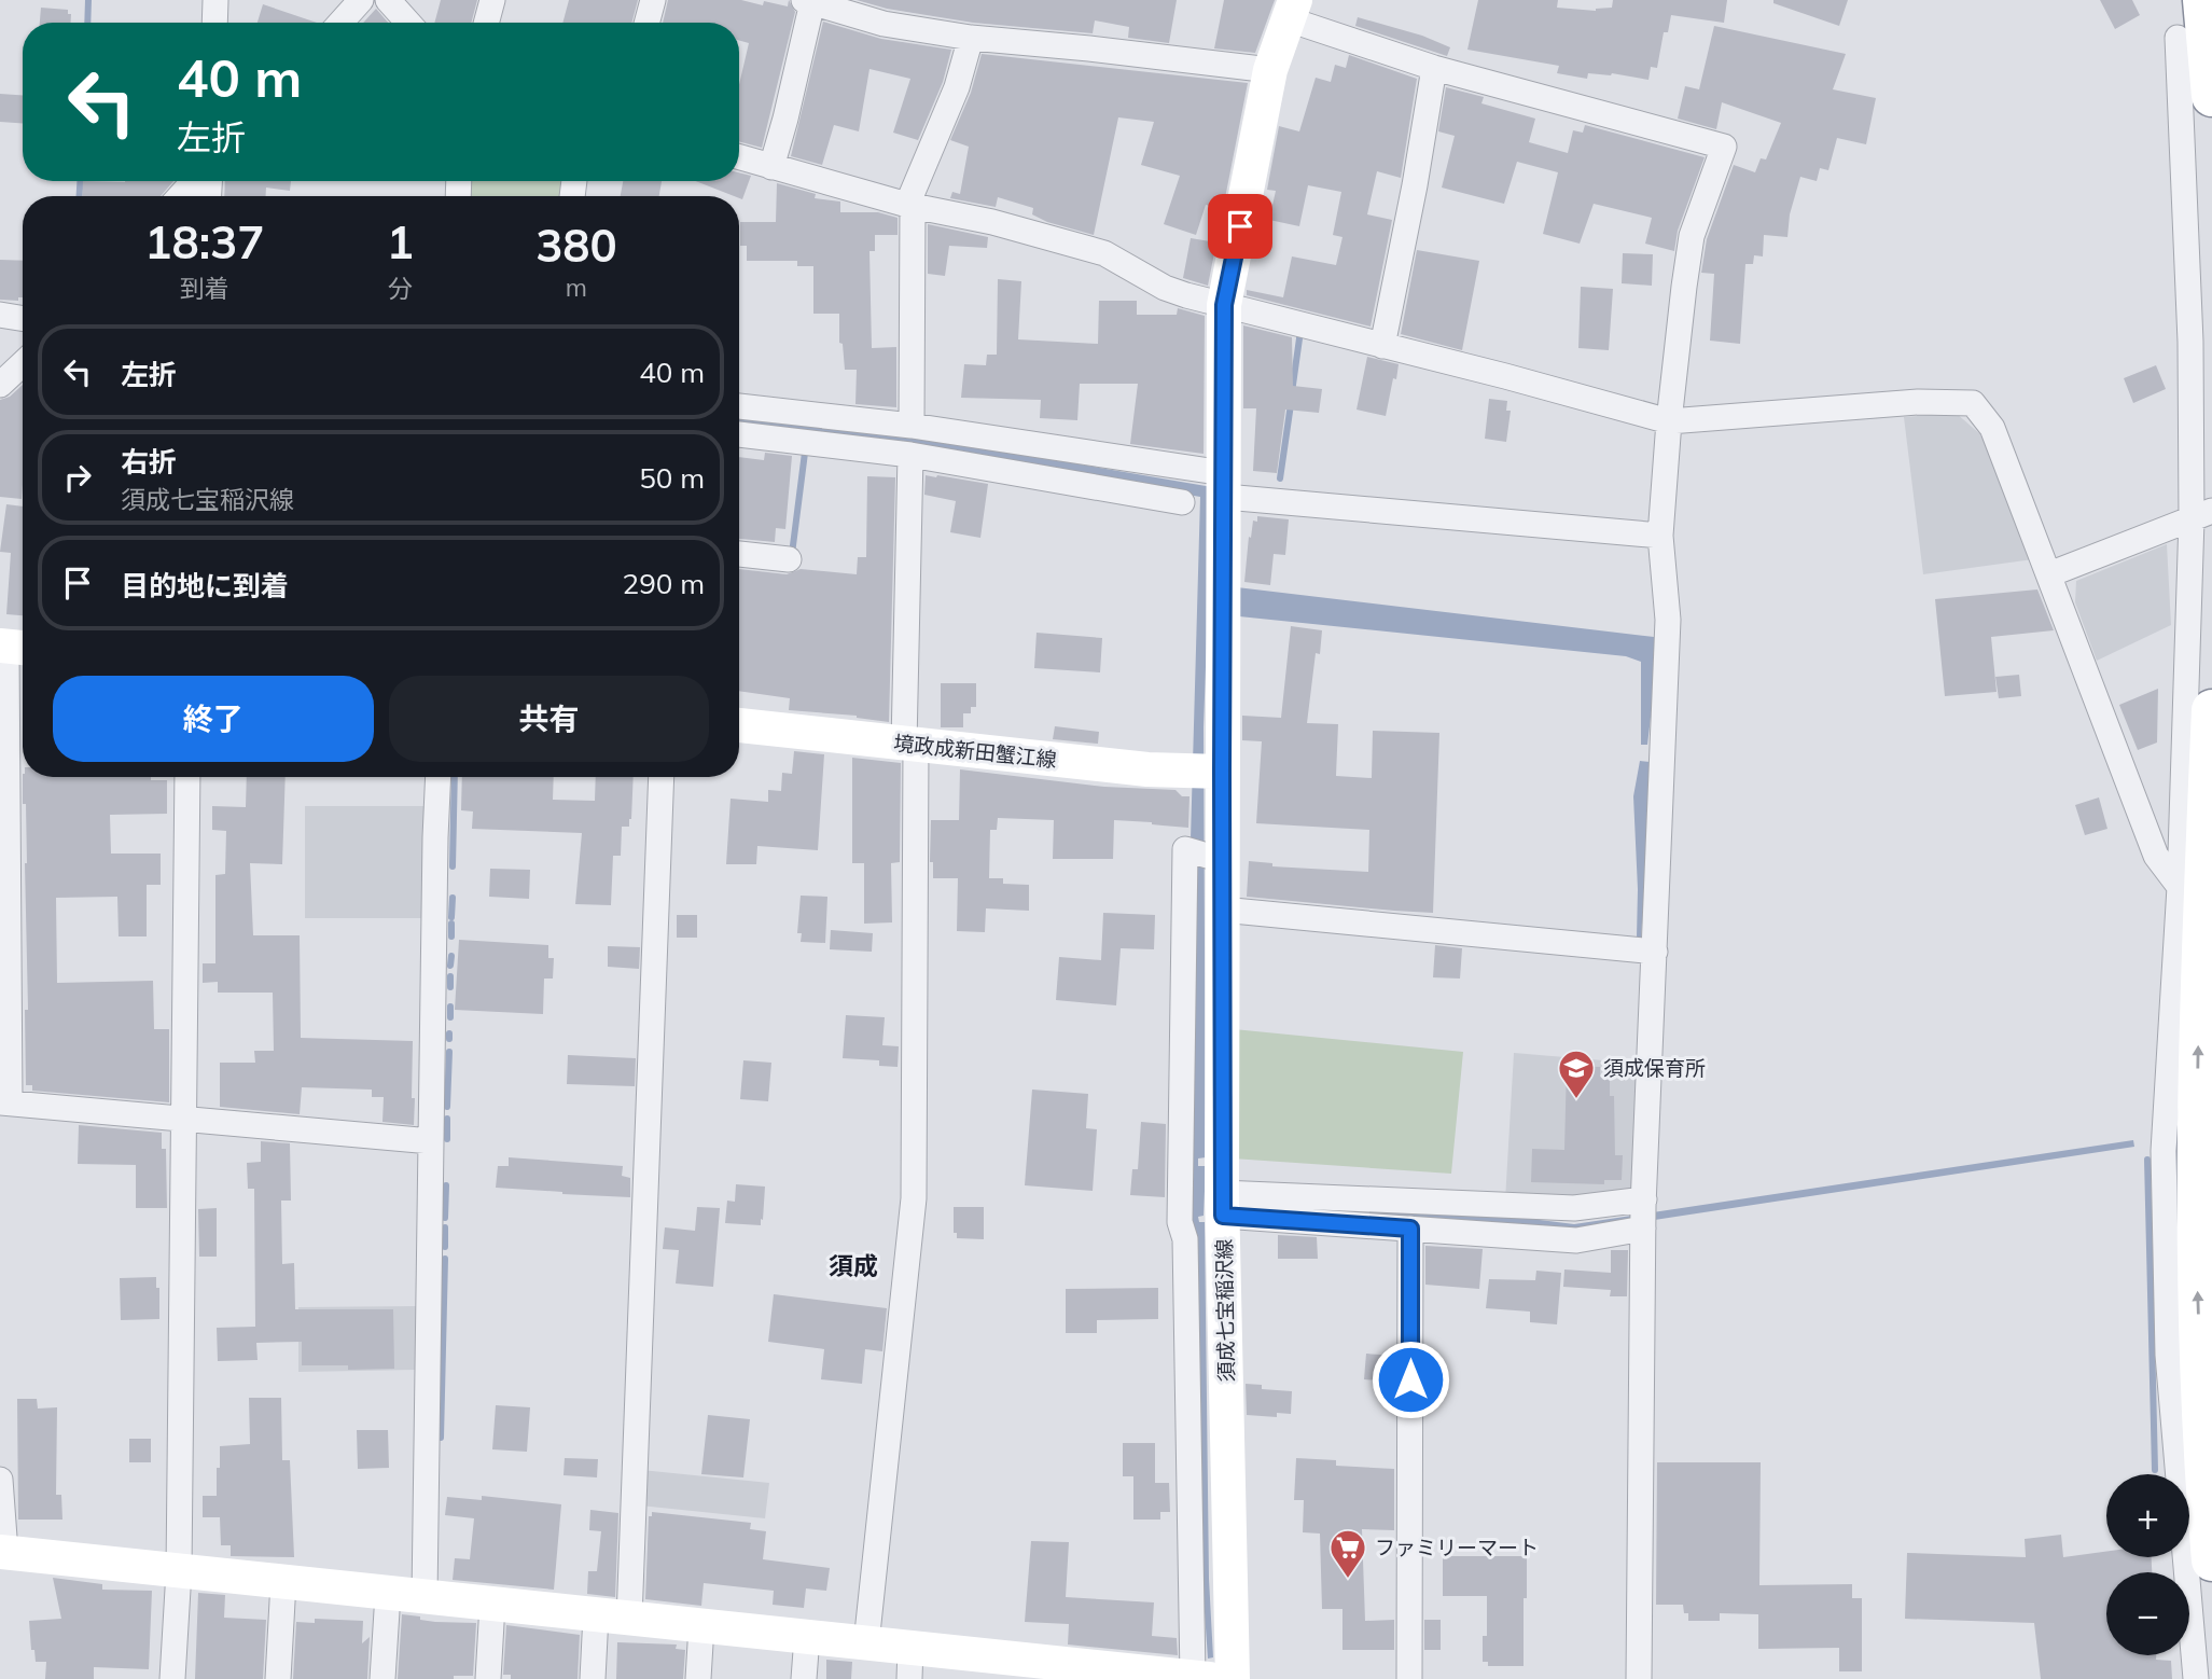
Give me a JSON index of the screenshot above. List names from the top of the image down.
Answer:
{
  "streets": {
    "main road": ["境政成新田蟹江線", "須成七宝稲沢線"]
  },
  "crossings": [
    ["境政成新田蟹江線", "須成七宝稲沢線"]
  ],
  "districts": ["須成"],
  "places": {
    "school or university": ["須成保育所"],
    "supermarket": ["ファミリーマート"]
  },
  "page": {
    "turn": ["40 m", "左折"],
    "eta": [
      "18:37",
      "到着",
      "1",
      "分",
      "380",
      "m"
    ],
    "list": [
      {
        "name": "左折",
        "value": "40 m"
      },
      {
        "name": "右折",
        "note": "須成七宝稲沢線",
        "value": "50 m"
      },
      {
        "name": "目的地に到着",
        "value": "290 m"
      }
    ],
    "buttons": ["終了", "共有"],
    "map_buttons": ["+", "−"]
  }
}
